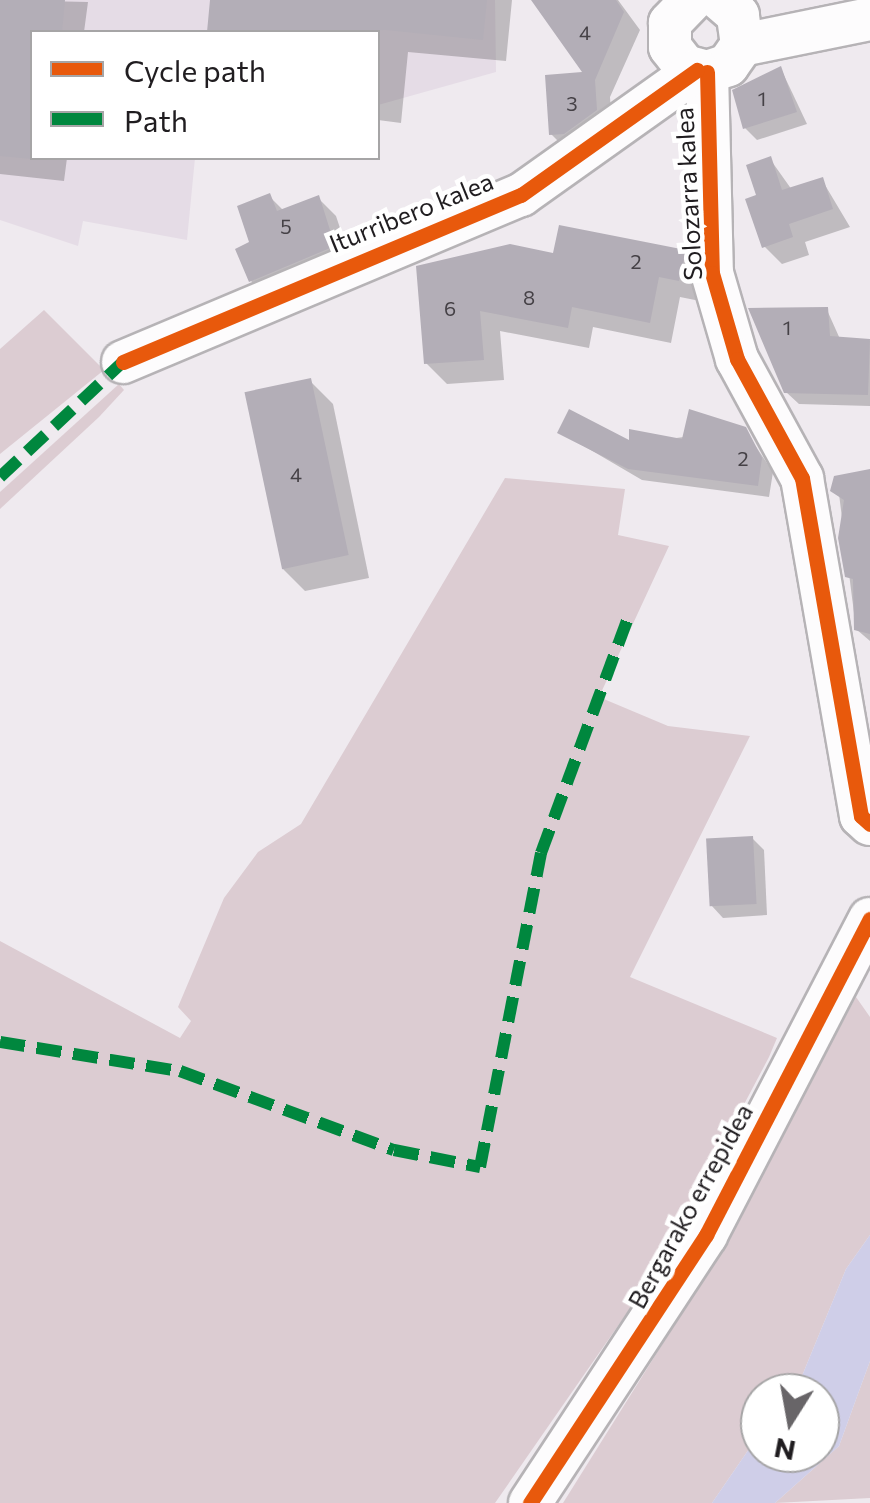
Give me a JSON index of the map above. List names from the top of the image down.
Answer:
{
  "streets": {
    "street": ["Solozarra kalea", "Iturribero kalea", "Bergarako errepidea"]
  },
  "crossings": [
    ["Solozarra kalea", "Iturribero kalea"]
  ],
  "house_numbers": [
    "4",
    "1",
    "3",
    "5",
    "2",
    "8",
    "6",
    "1",
    "2",
    "4"
  ],
  "legend": ["Cycle path", "Path"],
  "north": "bottom"
}
